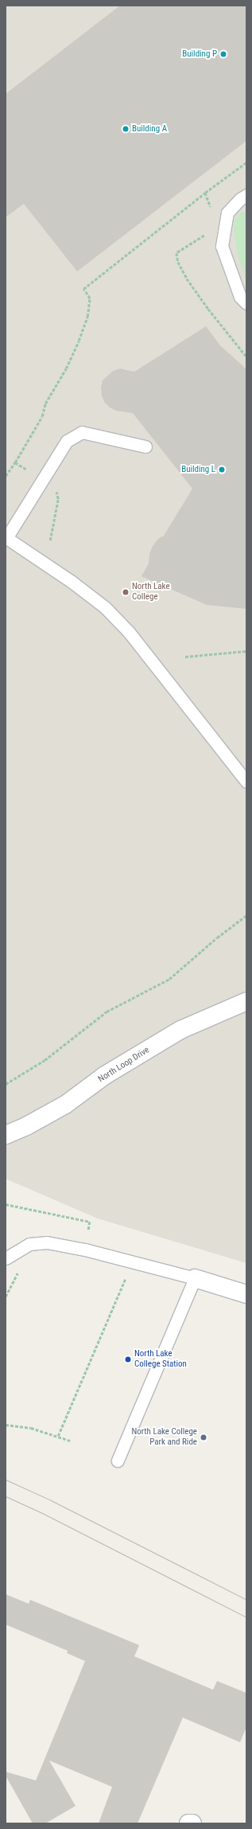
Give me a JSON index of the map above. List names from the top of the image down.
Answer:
{
  "streets": {
    "street": ["North Loop Drive"]
  },
  "places": [
    "Building P",
    "Building A",
    "Building L",
    "North Lake College",
    "North Lake College Station",
    "North Lake College Park and Ride"
  ]
}
